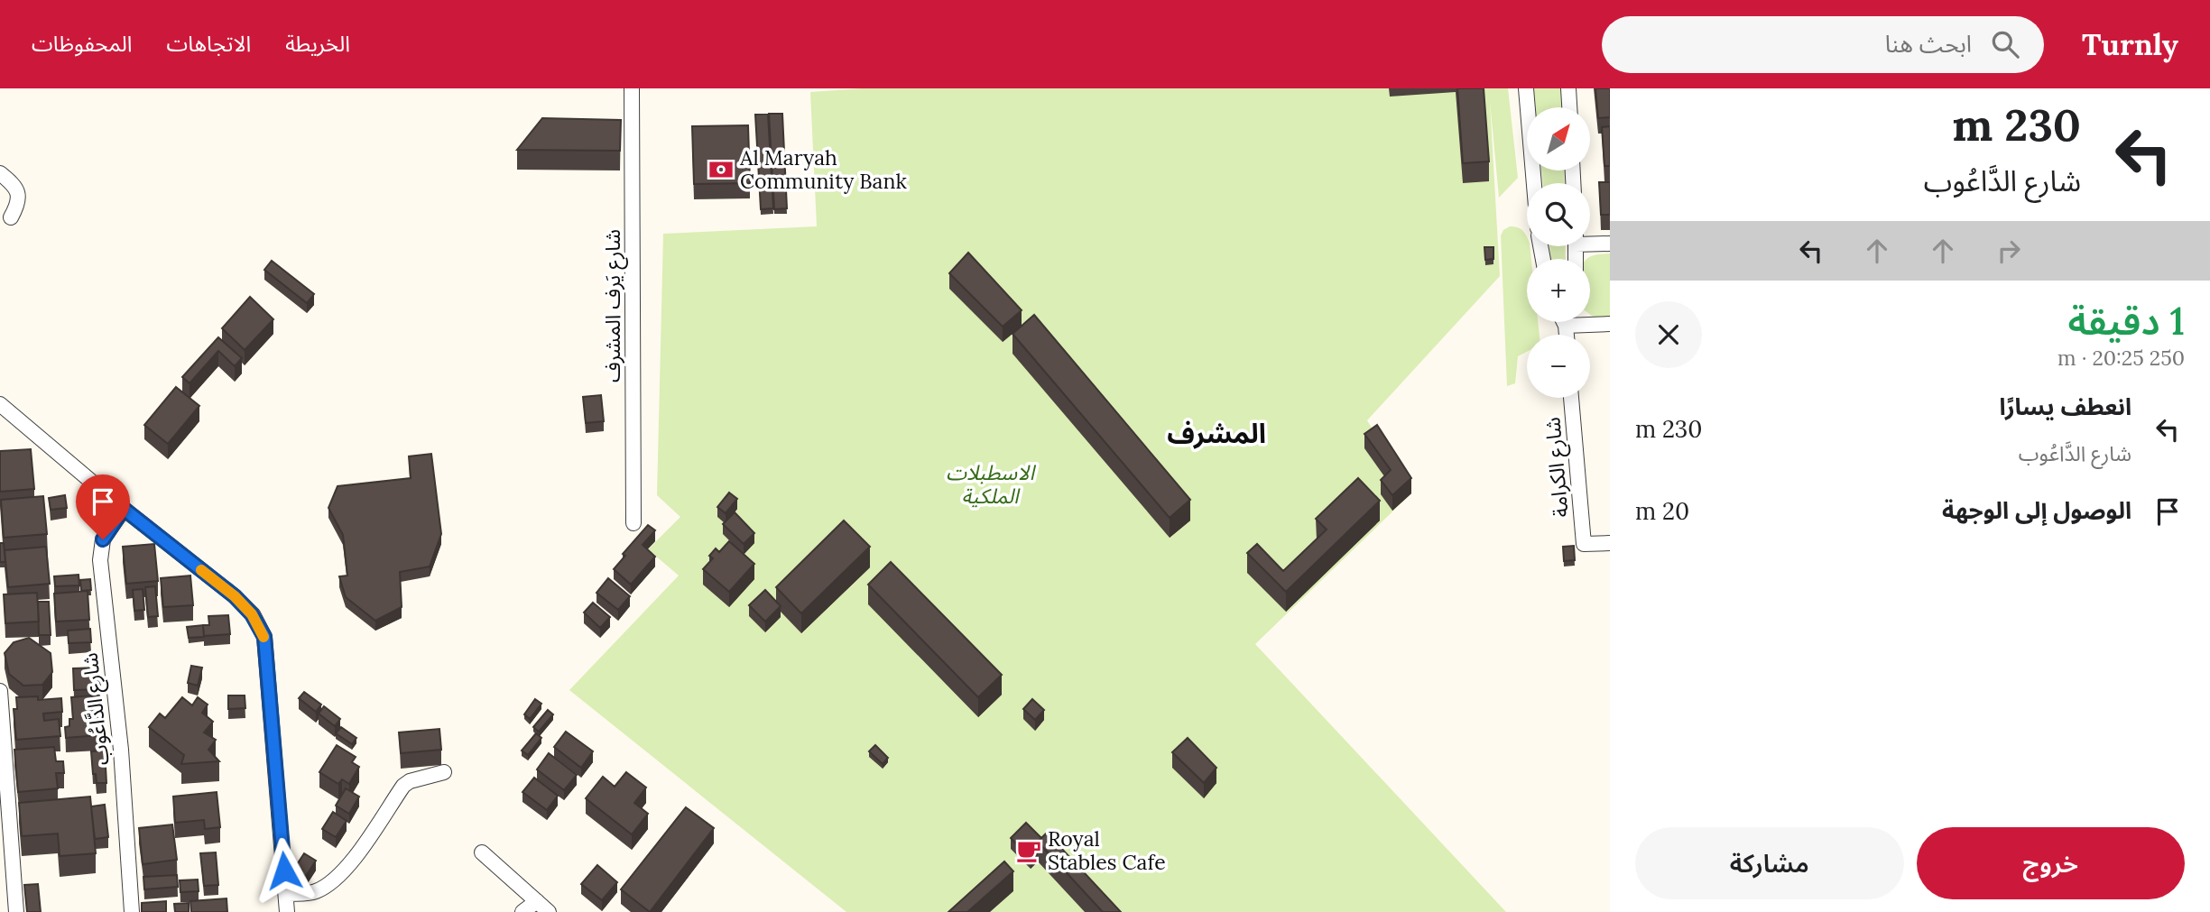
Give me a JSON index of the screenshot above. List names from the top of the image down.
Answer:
{
  "streets": {
    "street": ["شارع يَرف المشرف", "شارع الكرامة", "شارع الدَّاعُوب"]
  },
  "districts": ["المشرف"],
  "parks": ["الاسطبلات الملكية"],
  "places": {
    "bank": ["Al Maryah Community Bank"],
    "cafe": ["Royal Stables Cafe"]
  },
  "north": "top right",
  "page": {
    "header": "Turnly",
    "search": "ابحث هنا",
    "nav": ["الخريطة", "الاتجاهات", "المحفوظات"],
    "turn": ["230 m", "شارع الدَّاعُوب"],
    "map_buttons": ["+", "−"],
    "heading": ["1 دقيقة", "250 m · 20:25"],
    "list": [
      {
        "name": "انعطف يسارًا",
        "note": "شارع الدَّاعُوب",
        "value": "230 m"
      },
      {
        "name": "الوصول إلى الوجهة",
        "value": "20 m"
      }
    ],
    "buttons": ["خروج", "مشاركة"]
  }
}
